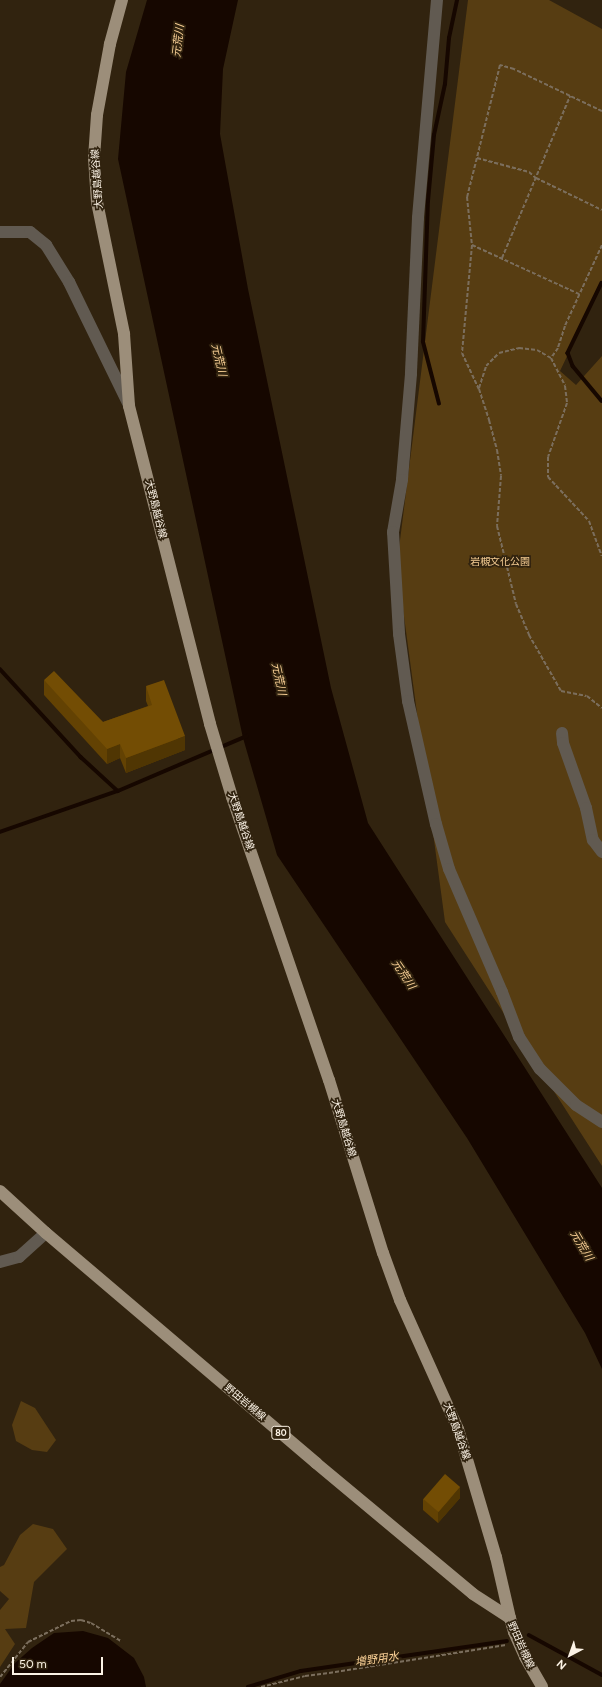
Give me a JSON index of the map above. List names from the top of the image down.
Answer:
{
  "streets": {
    "main road": ["大野島越谷線", "野田岩槻線", "80"]
  },
  "crossings": [
    ["大野島越谷線", "野田岩槻線"]
  ],
  "water": ["元荒川", "増野用水"],
  "parks": ["岩槻文化公園"],
  "scale_bar": "50 m",
  "north": "bottom left"
}
